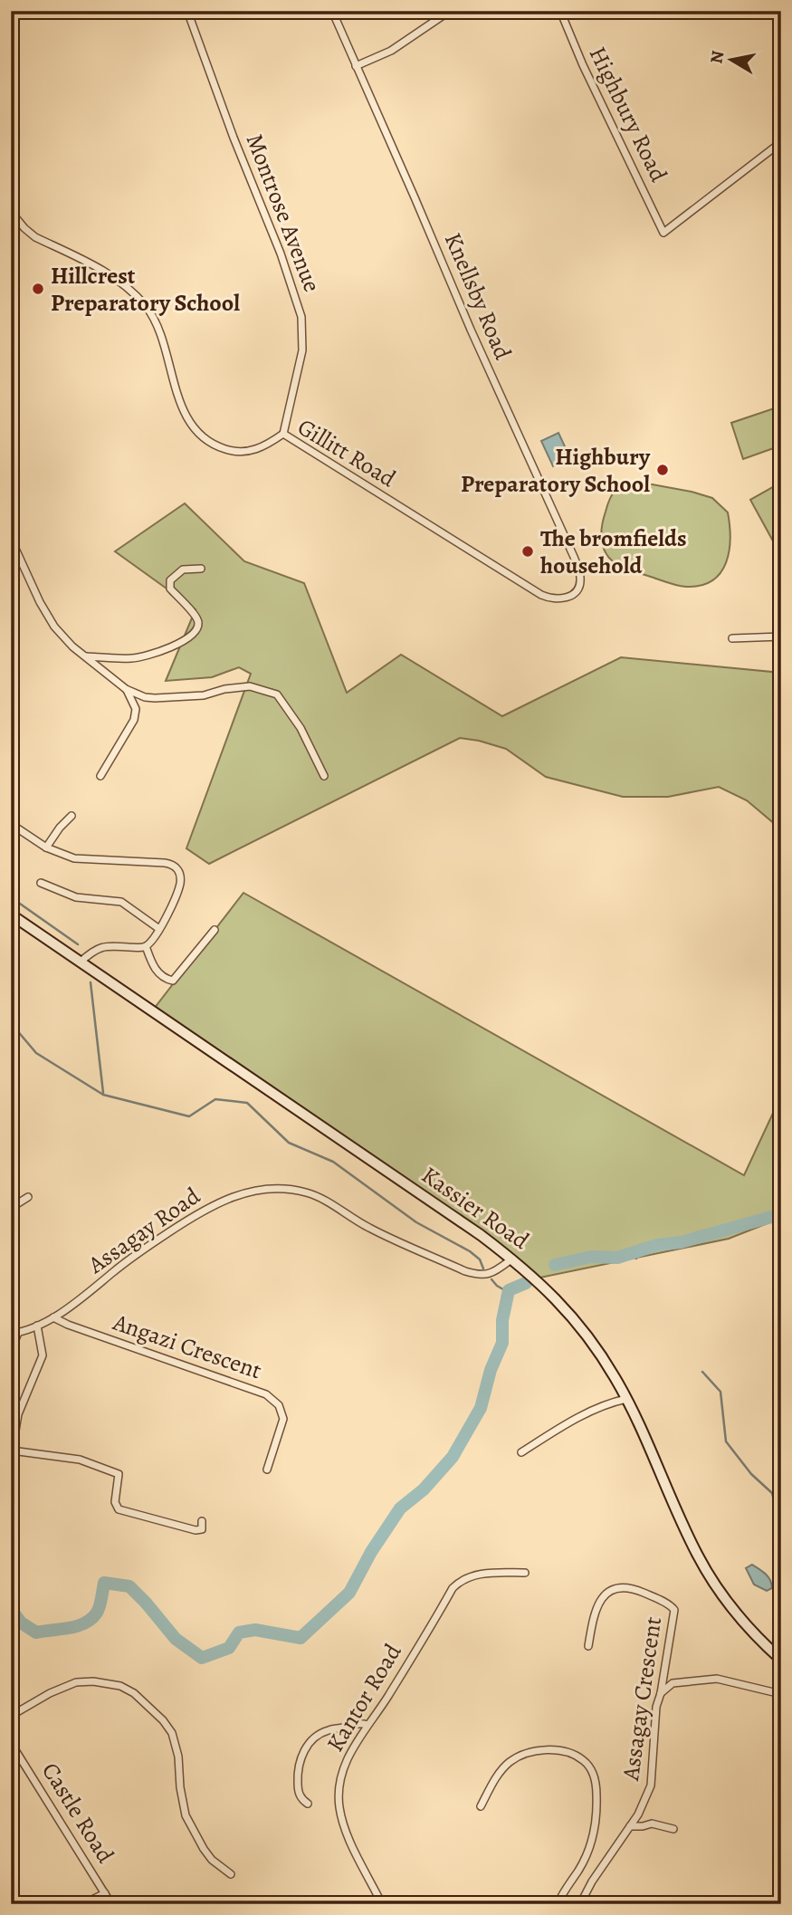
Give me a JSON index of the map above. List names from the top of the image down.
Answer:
{
  "streets": {
    "main road": ["Kassier Road"],
    "street": [
      "Highbury Road",
      "Montrose Avenue",
      "Knellsby Road",
      "Gillitt Road",
      "Assagay Road",
      "Angazi Crescent",
      "Kantor Road",
      "Assagay Crescent",
      "Castle Road"
    ]
  },
  "crossings": [
    ["Montrose Avenue", "Gillitt Road"],
    ["Knellsby Road", "Gillitt Road"],
    ["Kassier Road", "Assagay Road"],
    ["Assagay Road", "Angazi Crescent"]
  ],
  "places": ["Hillcrest Preparatory School", "Highbury Preparatory School", "The bromfields household"],
  "north": "left"
}
